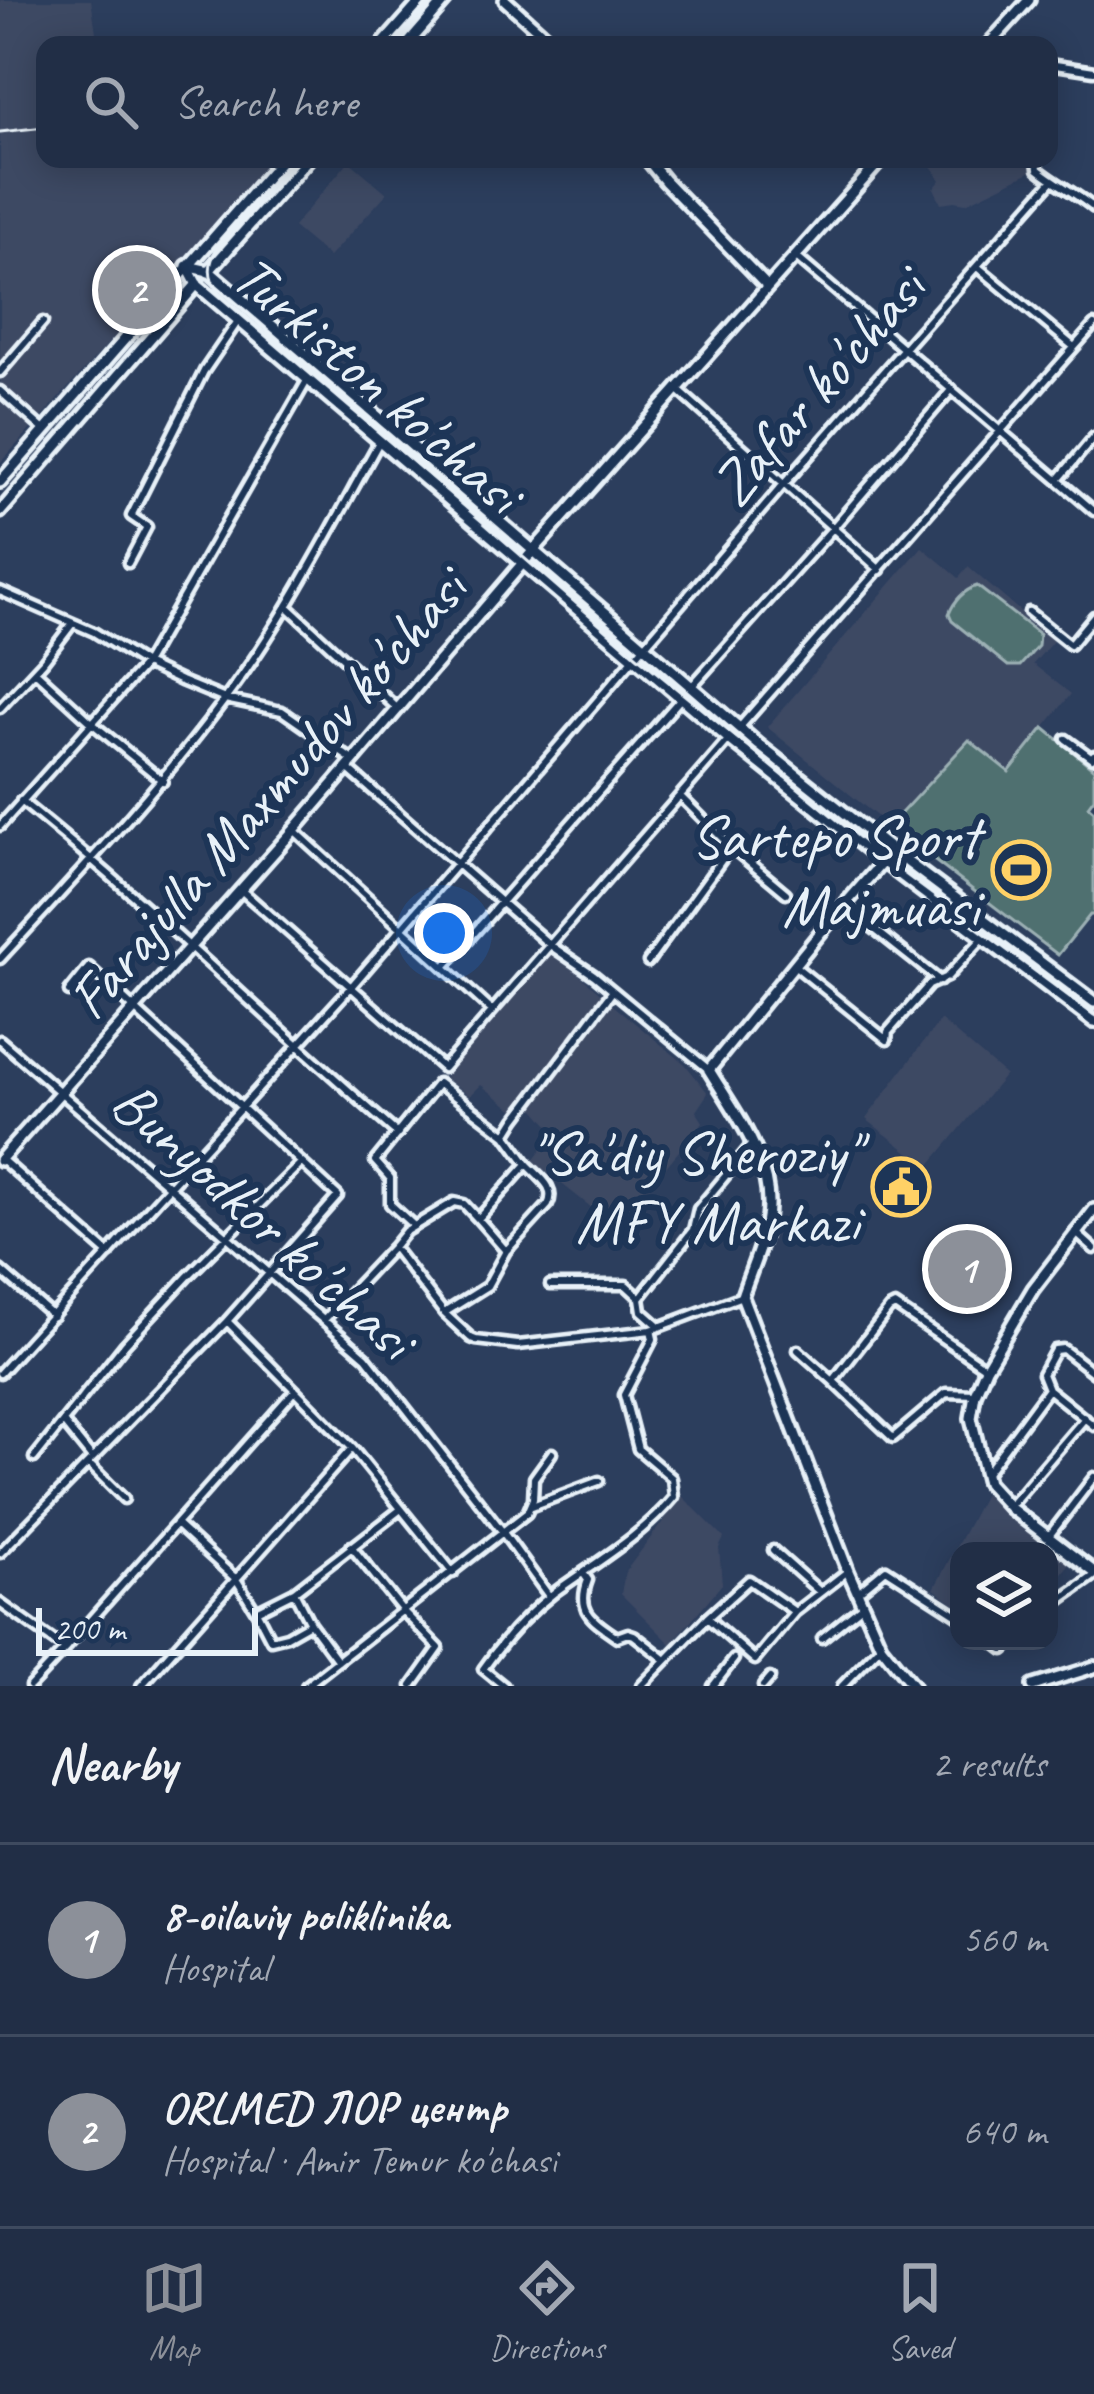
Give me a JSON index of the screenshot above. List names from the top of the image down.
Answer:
{
  "streets": {
    "main road": ["Turkiston ko'chasi", "Farajulla Maxmudov ko'chasi"],
    "street": ["Zafar ko'chasi", "Bunyodkor ko'chasi"]
  },
  "crossings": [
    ["Turkiston ko'chasi", "Zafar ko'chasi"],
    ["Turkiston ko'chasi", "Farajulla Maxmudov ko'chasi"],
    ["Zafar ko'chasi", "Bunyodkor ko'chasi"],
    ["Farajulla Maxmudov ko'chasi", "Bunyodkor ko'chasi"]
  ],
  "places": {
    "sports": ["Sartepo Sport Majmuasi"],
    "public building": ["\"Sa'diy Sheroziy\" MFY Markazi"]
  },
  "scale_bar": "200 m",
  "page": {
    "search": "Search here",
    "pins": ["2", "1"],
    "scale": "200 m",
    "heading": ["Nearby", "2 results"],
    "list": [
      {
        "mark": "1",
        "name": "8-oilaviy poliklinika",
        "note": "Hospital",
        "value": "560 m"
      },
      {
        "mark": "2",
        "name": "ORLMED ЛОР центр",
        "note": "Hospital · Amir Temur ko'chasi",
        "value": "640 m"
      }
    ],
    "nav": ["Map", "Directions", "Saved"]
  }
}
